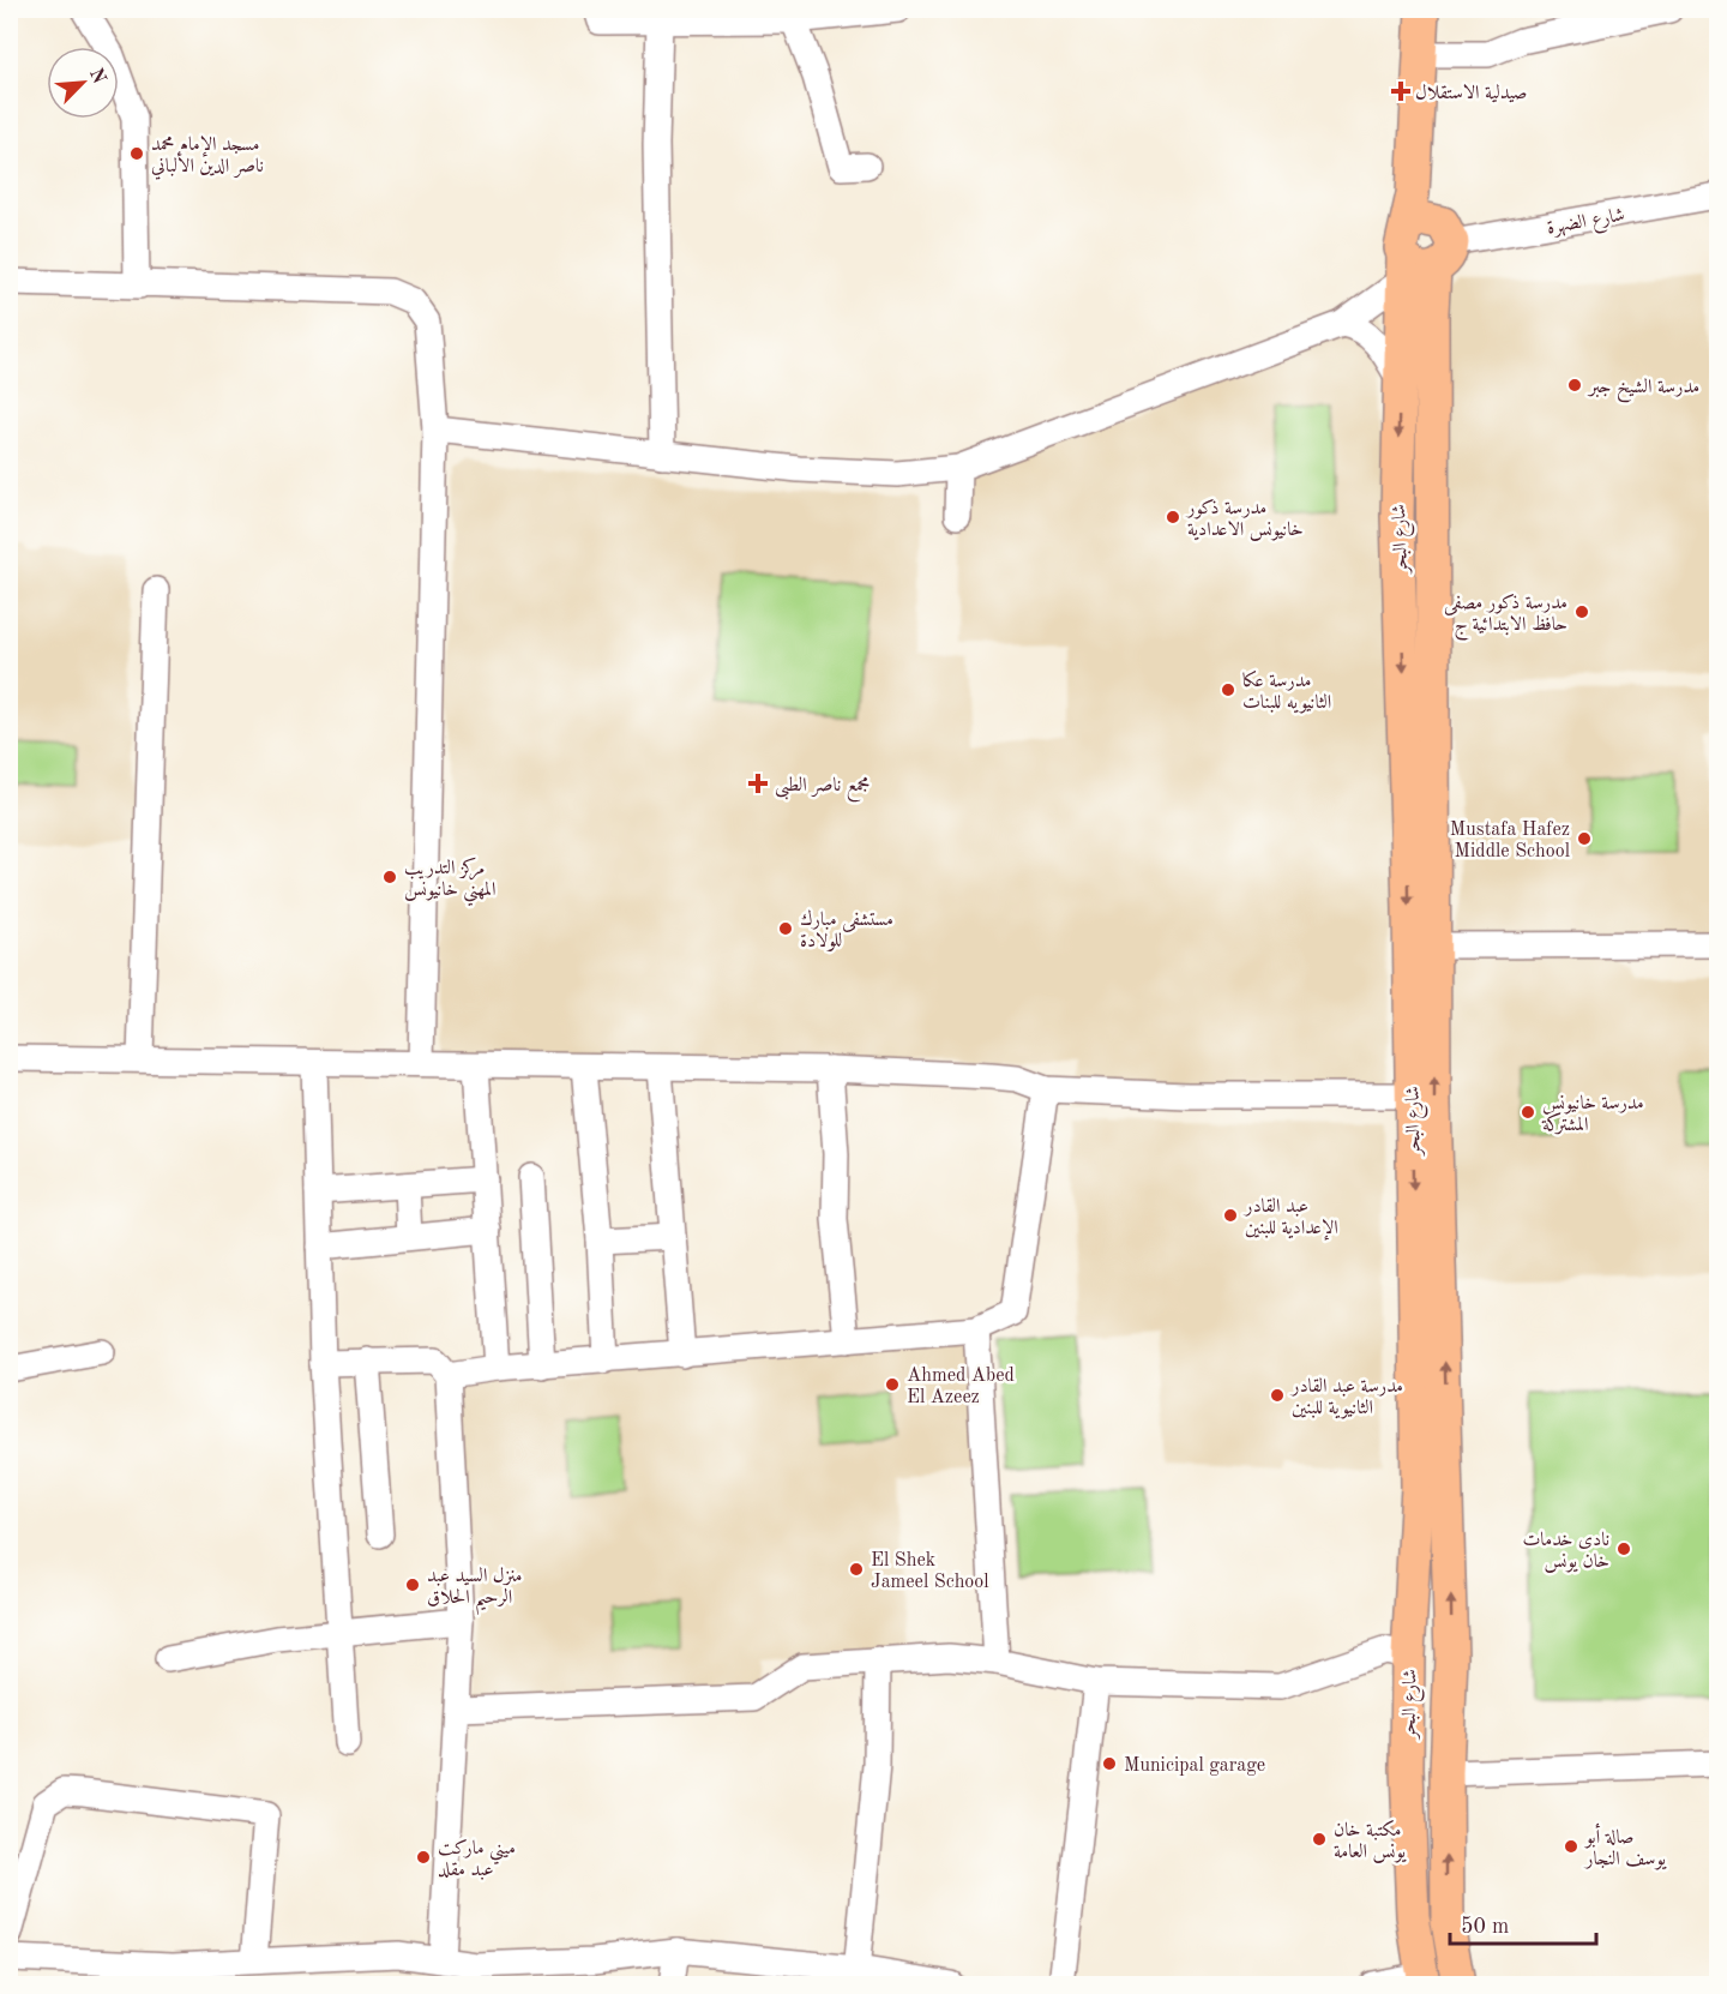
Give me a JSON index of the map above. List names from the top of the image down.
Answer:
{
  "streets": {
    "main road": ["شارع البحر"],
    "street": ["شارع الضهرة"]
  },
  "crossings": [
    ["شارع الضهرة", "شارع البحر"]
  ],
  "places": {
    "health": ["صيدلية الاستقلال", "مجمع ناصر الطبى"],
    "other": [
      "مسجد الإمام محمد ناصر الدين الألباني",
      "مدرسة الشيخ جبر",
      "مدرسة ذكور خانيونس الاعدادية",
      "مدرسة ذكور مصفى حافظ الابتدائية ج",
      "مدرسة عكا الثانيويه للبنات",
      "Mustafa Hafez Middle School",
      "مركز التدريب المهني خانيونس",
      "مستشفى مبارك للولادة",
      "مدرسة خانيونس المشتركة",
      "عبد القادر الإعدادية للبنين",
      "Ahmed Abed El Azeez",
      "مدرسة عبد القادر الثانيوية للبنين",
      "نادى خدمات خان يونس",
      "El Shek Jameel School",
      "منزل السيد عبد الرحيم الحلاق",
      "Municipal garage",
      "مكتبة خان يونس العامة",
      "صالة أبو يوسف النجار",
      "ميني ماركت عبد مقلد"
    ]
  },
  "scale_bar": "50 m",
  "north": "top right"
}
